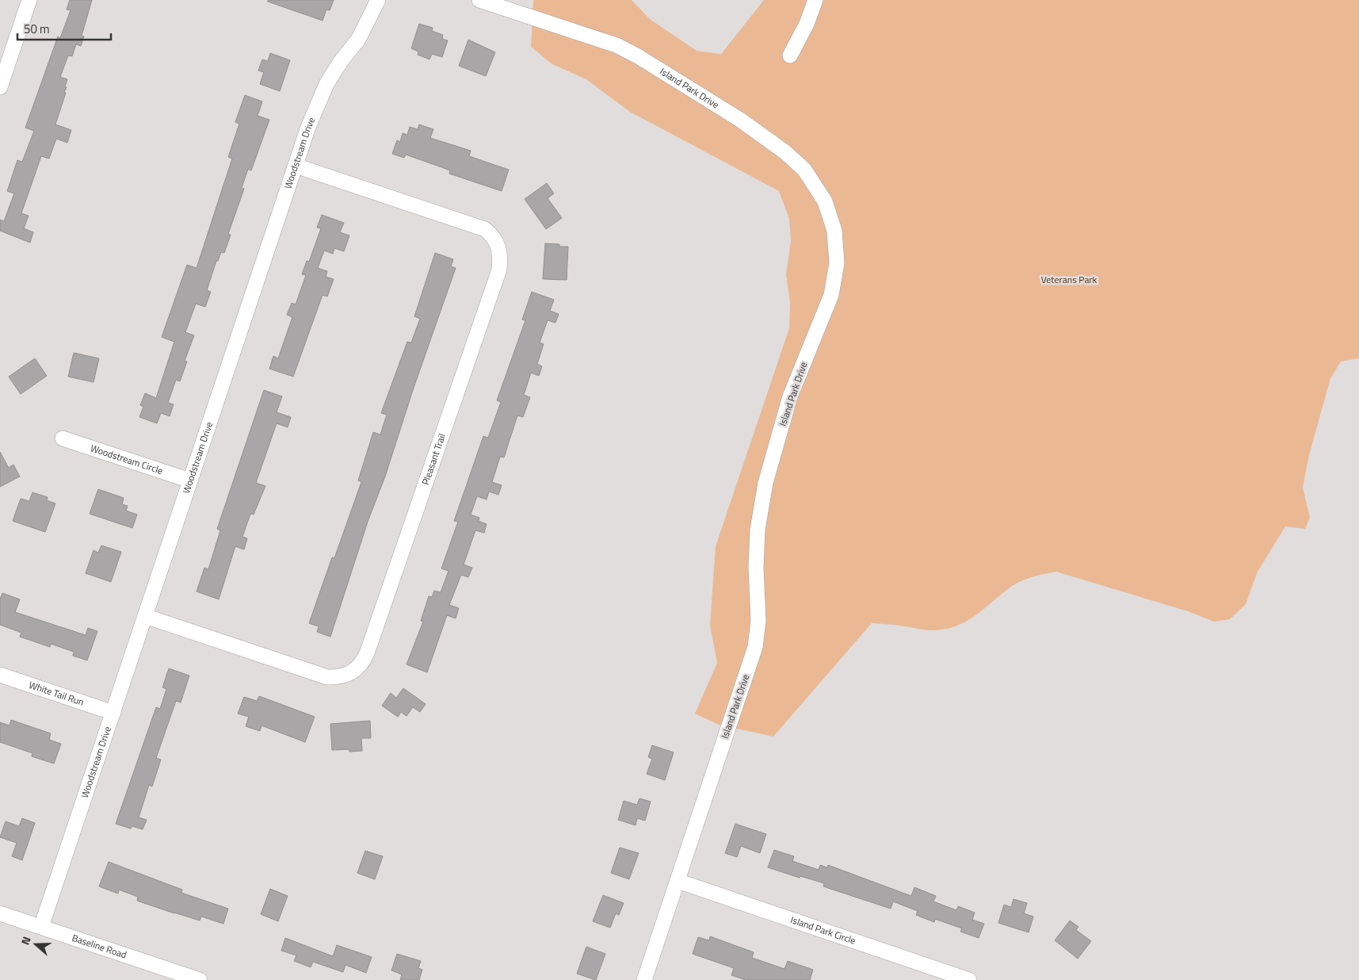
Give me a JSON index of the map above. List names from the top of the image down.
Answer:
{
  "streets": {
    "street": [
      "Island Park Drive",
      "Woodstream Drive",
      "Woodstream Circle",
      "Pleasant Trail",
      "White Tail Run",
      "Island Park Circle",
      "Baseline Road"
    ]
  },
  "crossings": [
    ["Island Park Drive", "Island Park Circle"],
    ["Woodstream Drive", "Woodstream Circle"],
    ["Woodstream Drive", "Pleasant Trail"],
    ["Woodstream Drive", "White Tail Run"],
    ["Woodstream Drive", "Baseline Road"]
  ],
  "parks": ["Veterans Park"],
  "scale_bar": "50 m",
  "north": "left"
}
